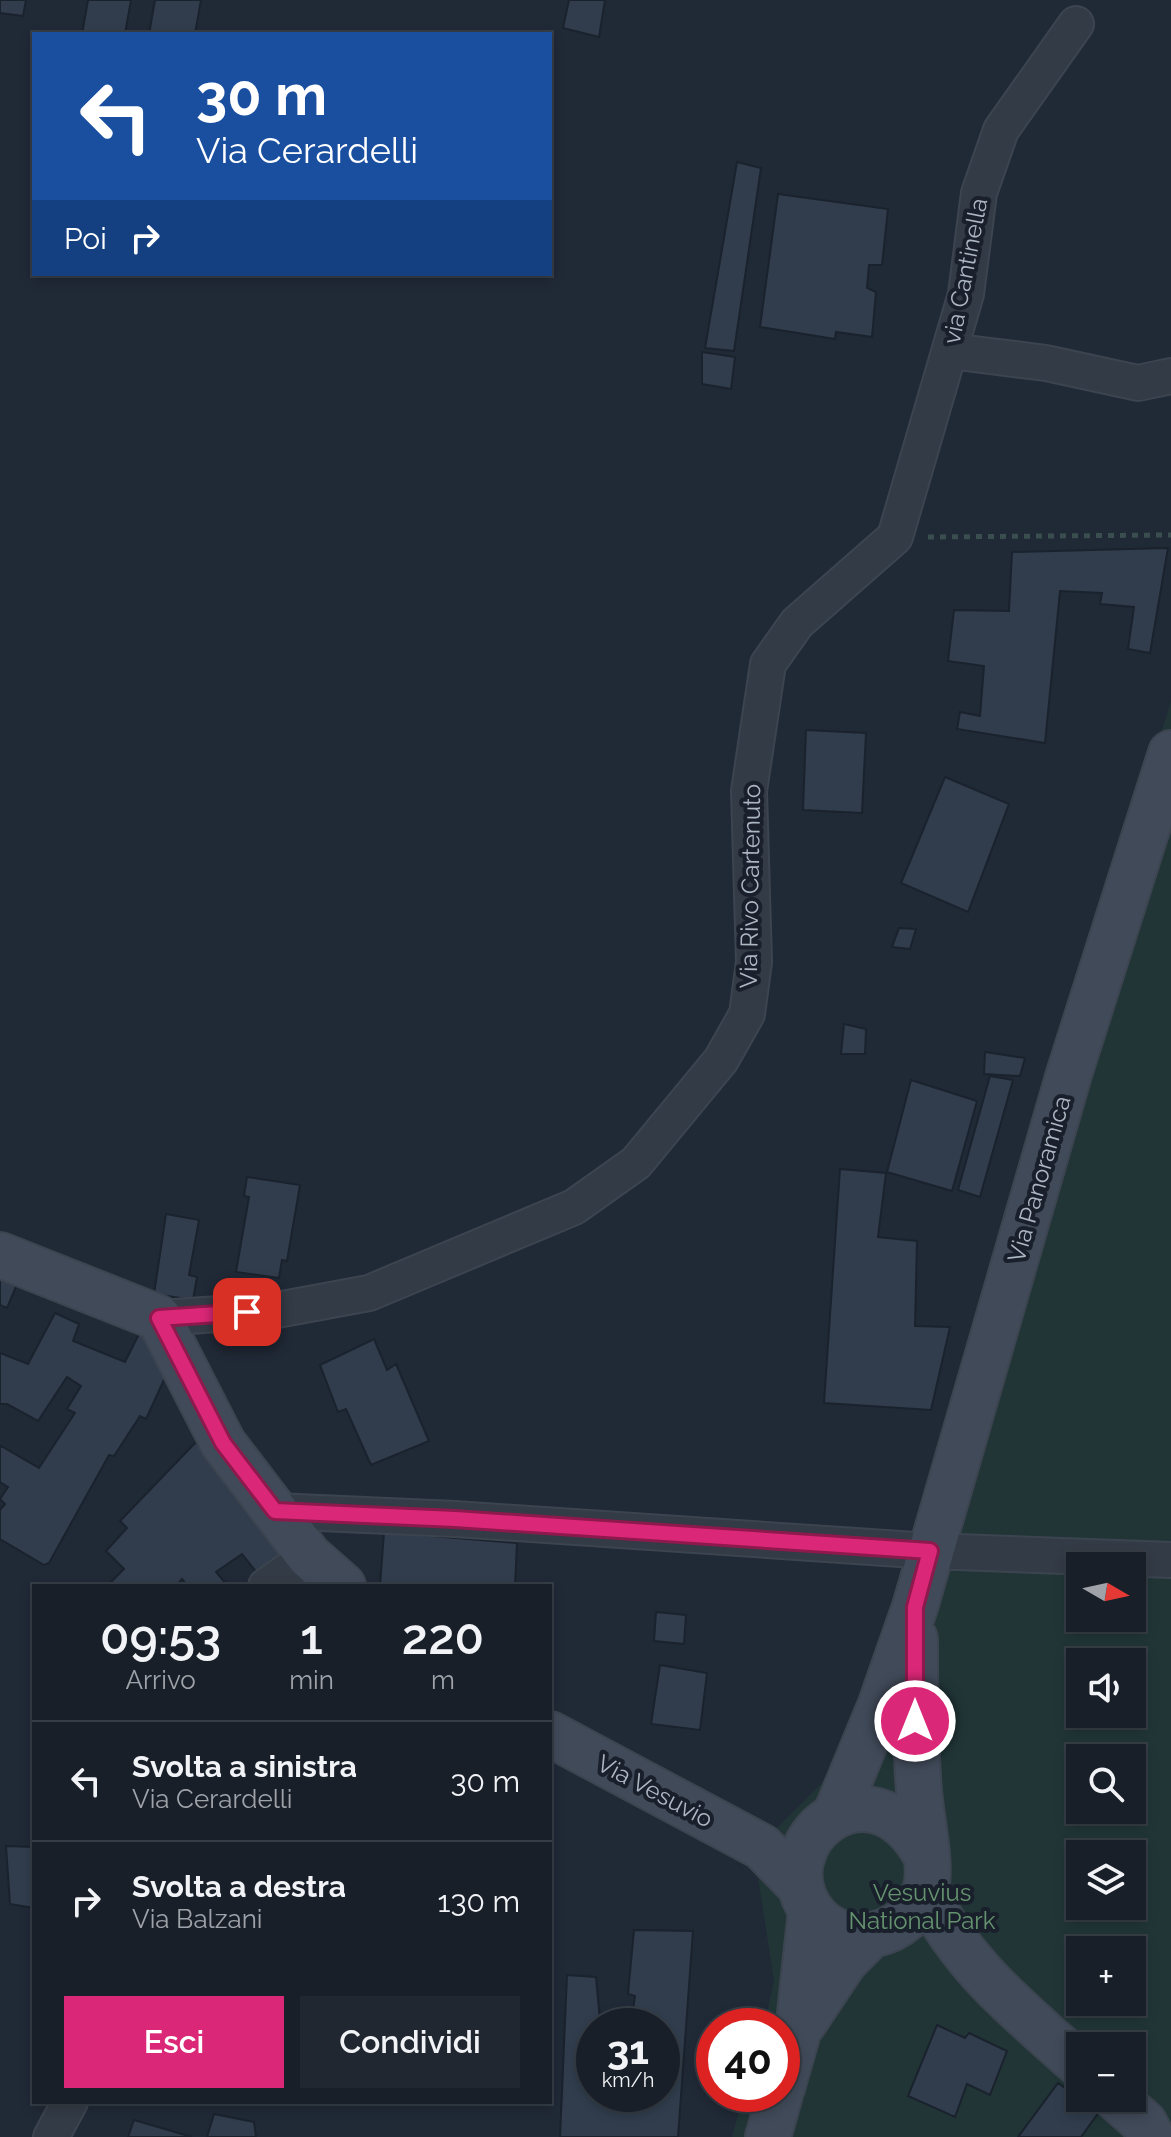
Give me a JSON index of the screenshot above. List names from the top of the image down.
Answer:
{
  "streets": {
    "street": [
      "via Cantinella",
      "Via Rivo Cartenuto",
      "Via Panoramica",
      "Via Vesuvio"
    ]
  },
  "crossings": [
    ["via Cantinella", "Via Rivo Cartenuto"],
    ["Via Panoramica", "Via Vesuvio"]
  ],
  "parks": ["Vesuvius National Park"],
  "north": "right",
  "page": {
    "turn": ["30 m", "Via Cerardelli"],
    "then": "Poi",
    "map_buttons": ["+", "−"],
    "eta": [
      "09:53",
      "Arrivo",
      "1",
      "min",
      "220",
      "m"
    ],
    "list": [
      {
        "name": "Svolta a sinistra",
        "note": "Via Cerardelli",
        "value": "30 m"
      },
      {
        "name": "Svolta a destra",
        "note": "Via Balzani",
        "value": "130 m"
      }
    ],
    "buttons": ["Esci", "Condividi"],
    "speed": "31 km/h",
    "limit": "40"
  }
}
